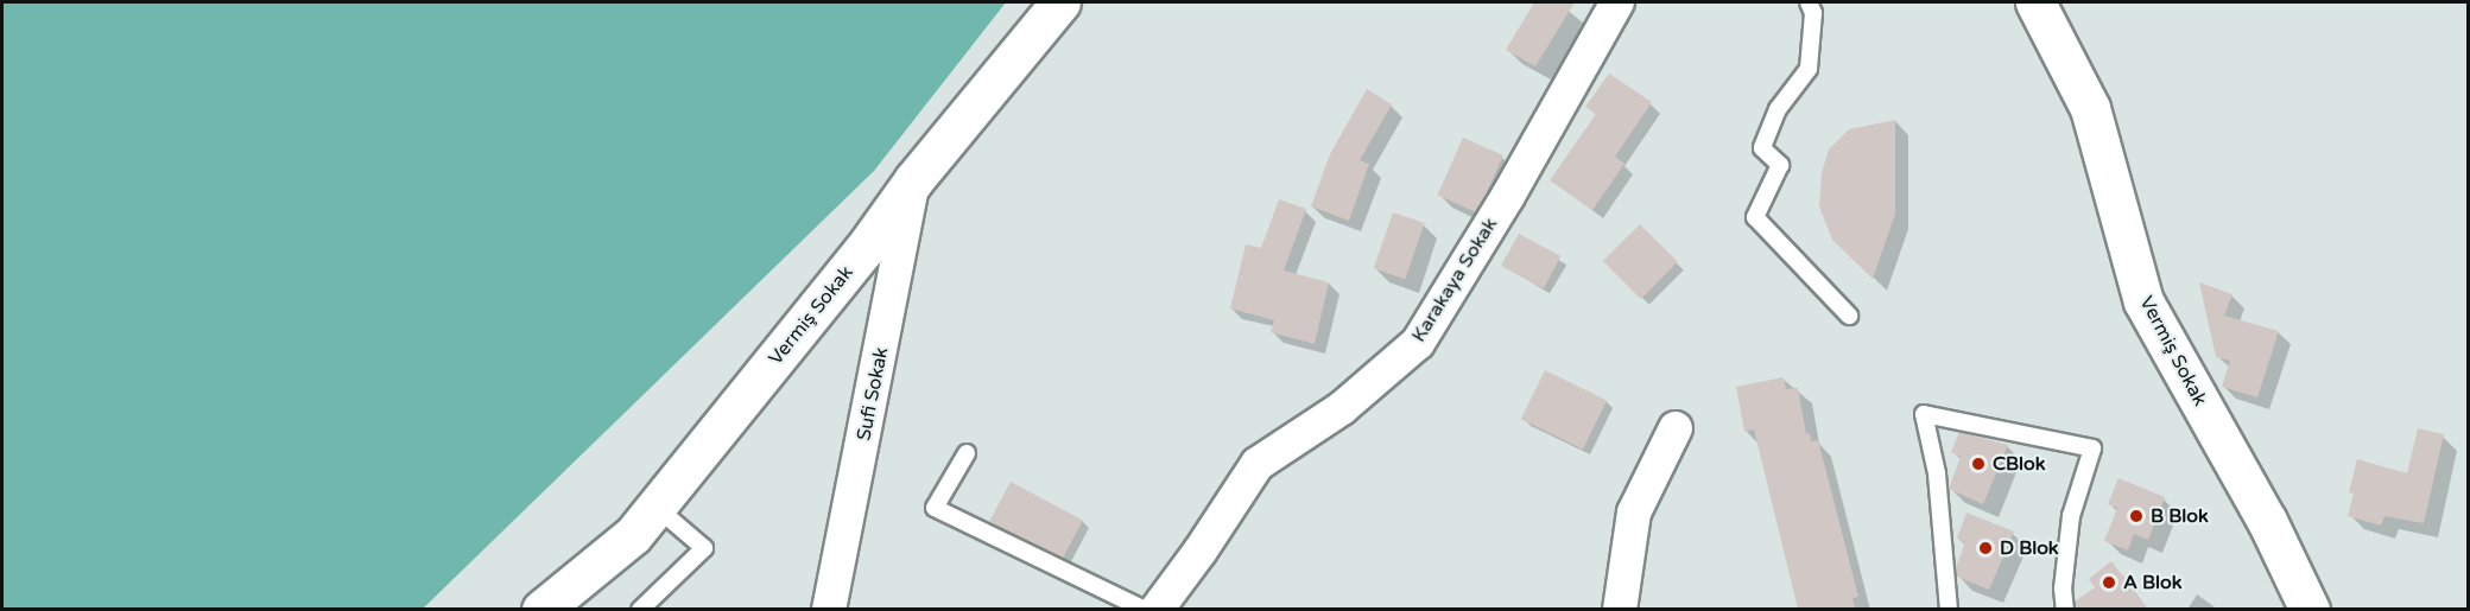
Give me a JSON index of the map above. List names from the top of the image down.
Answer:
{
  "streets": {
    "street": ["Karakaya Sokak", "Vermiş Sokak", "Sufi Sokak"]
  },
  "crossings": [
    ["Vermiş Sokak", "Sufi Sokak"]
  ],
  "places": [
    "CBlok",
    "B Blok",
    "D Blok",
    "A Blok"
  ]
}
